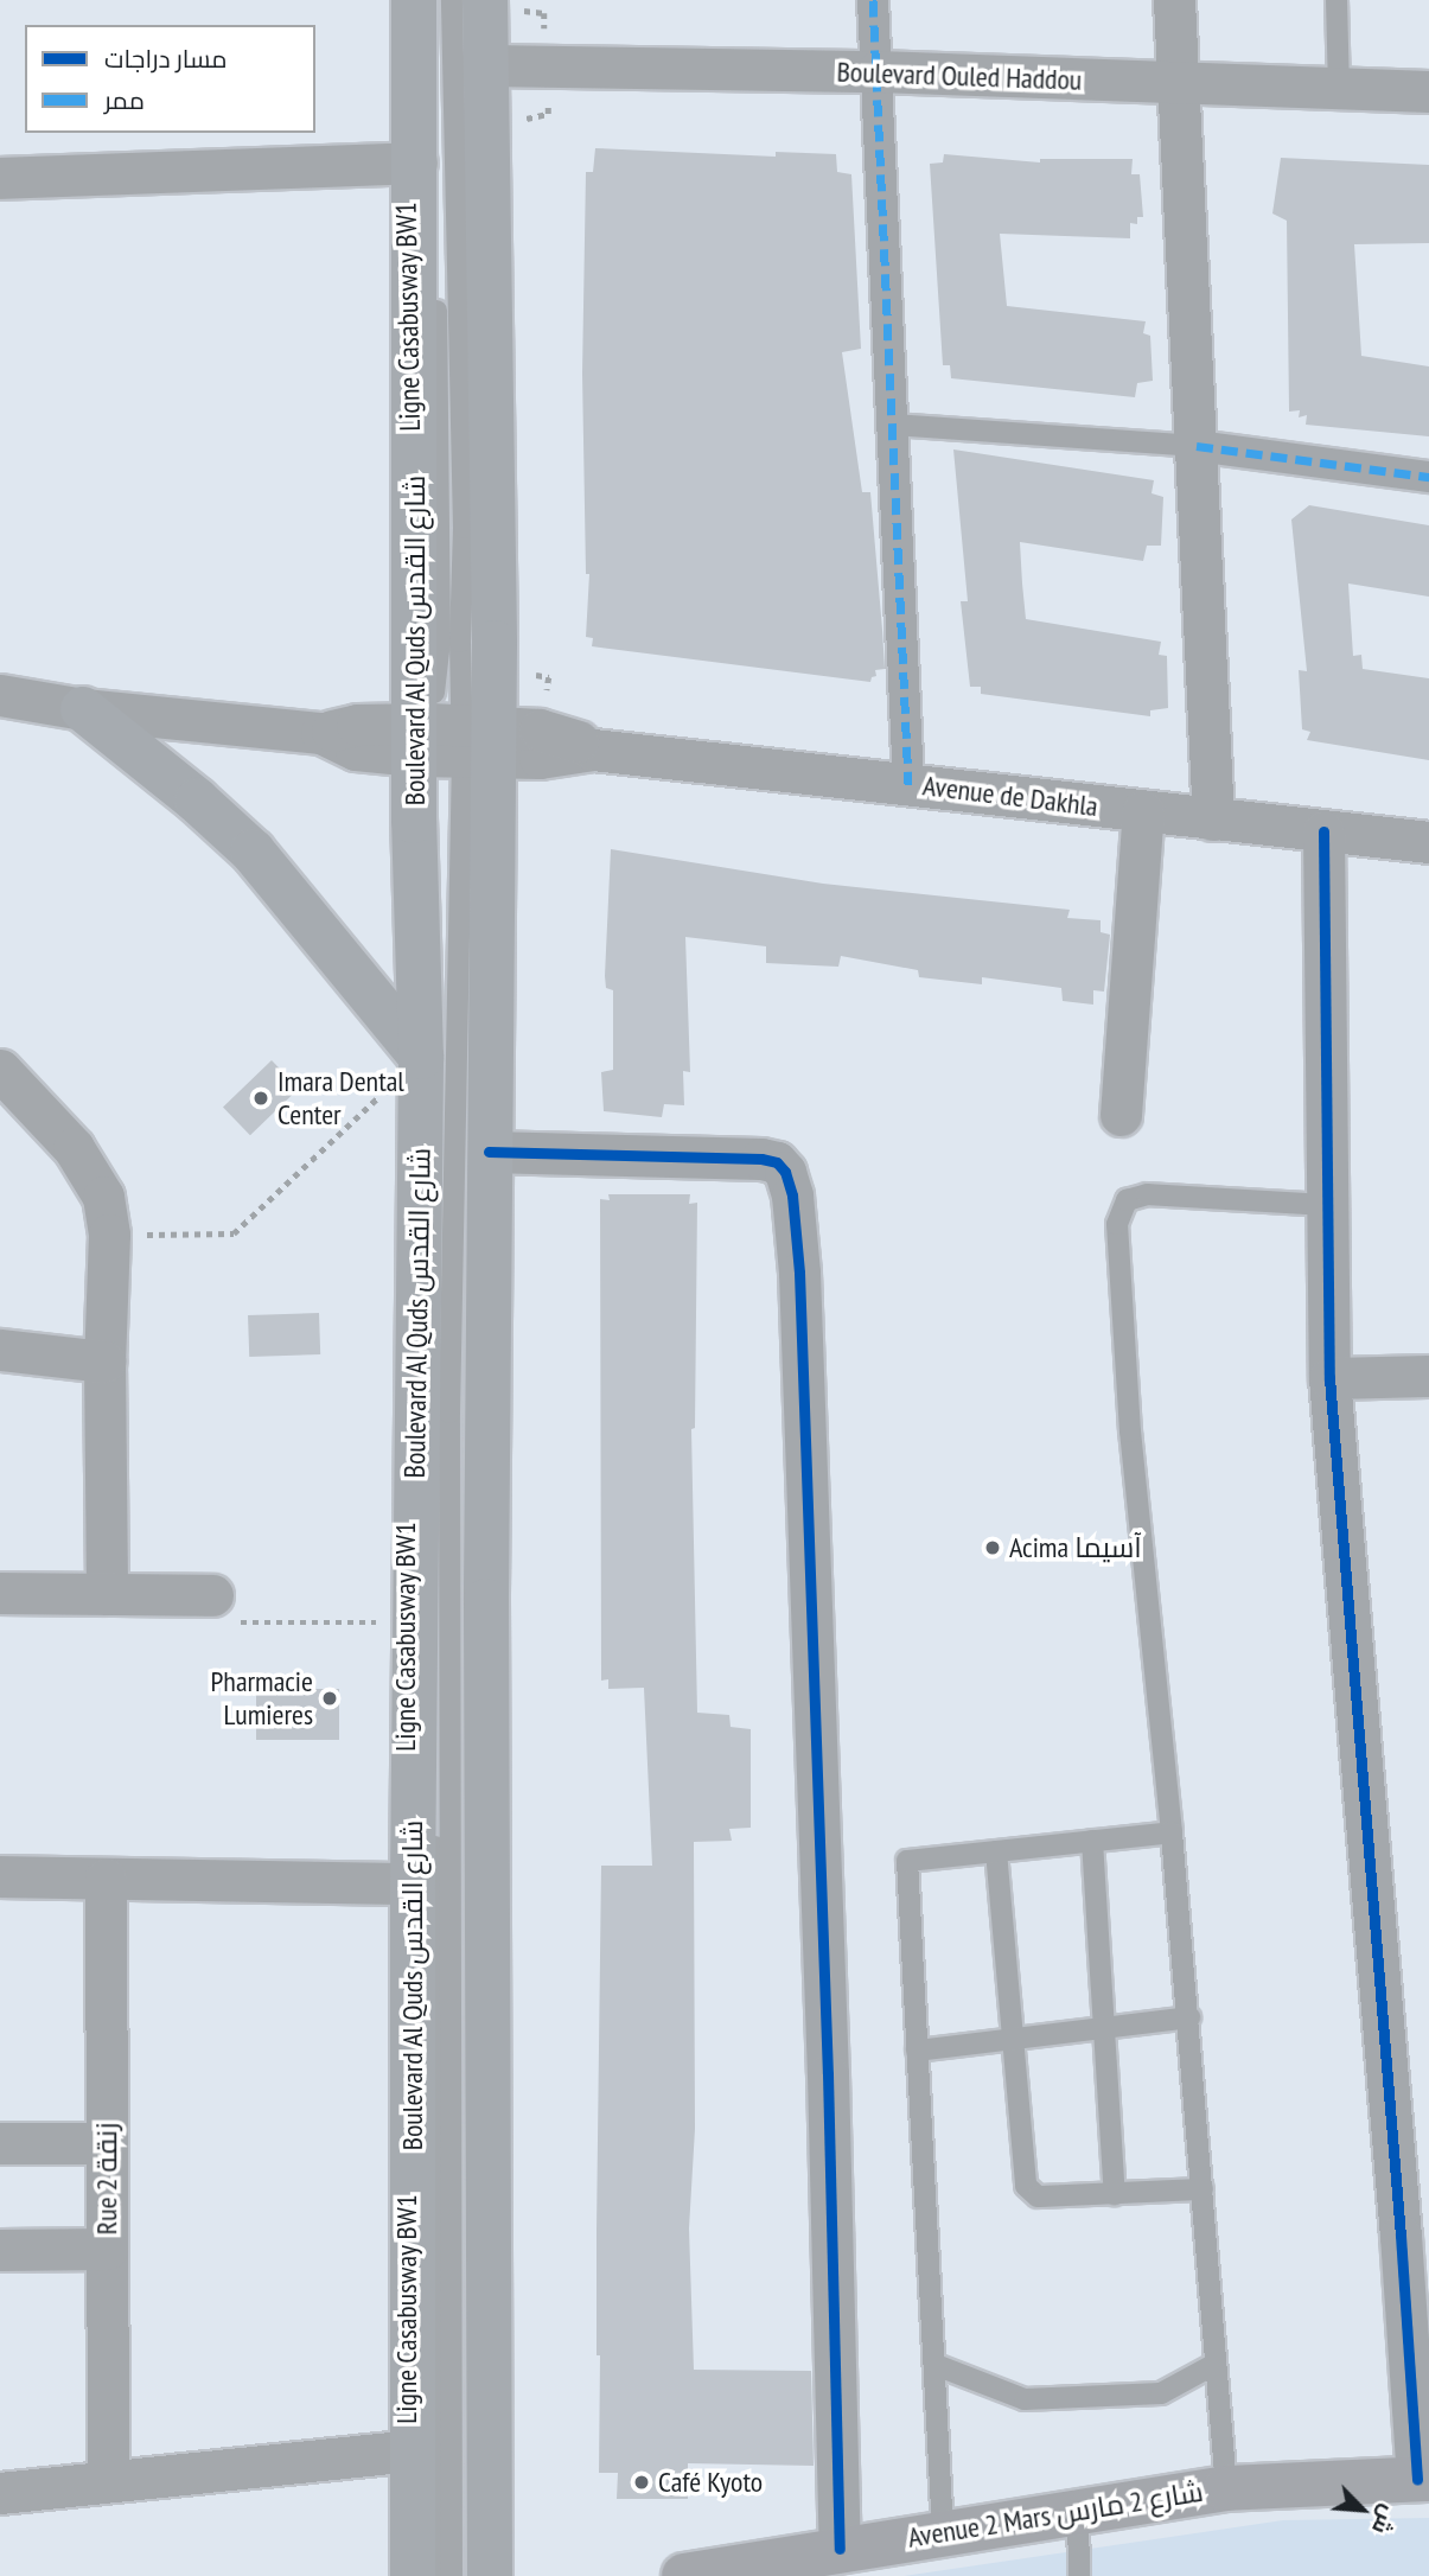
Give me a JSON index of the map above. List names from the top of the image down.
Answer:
{
  "streets": {
    "main road": ["Boulevard Al Quds شارع القدس", "Avenue 2 Mars شارع 2 مارس"],
    "street": ["Boulevard Ouled Haddou", "Avenue de Dakhla", "Rue 2 زنقة"],
    "lane": ["Ligne Casabusway BW1"]
  },
  "crossings": [
    ["Boulevard Ouled Haddou", "Boulevard Al Quds شارع القدس"],
    ["Ligne Casabusway BW1", "Boulevard Al Quds شارع القدس"],
    ["Ligne Casabusway BW1", "Avenue de Dakhla"],
    ["Boulevard Al Quds شارع القدس", "Avenue de Dakhla"]
  ],
  "places": [
    "Imara Dental Center",
    "Acima آسيما",
    "Pharmacie Lumieres",
    "Café Kyoto"
  ],
  "legend": ["مسار دراجات", "ممر"],
  "north": "bottom right"
}
